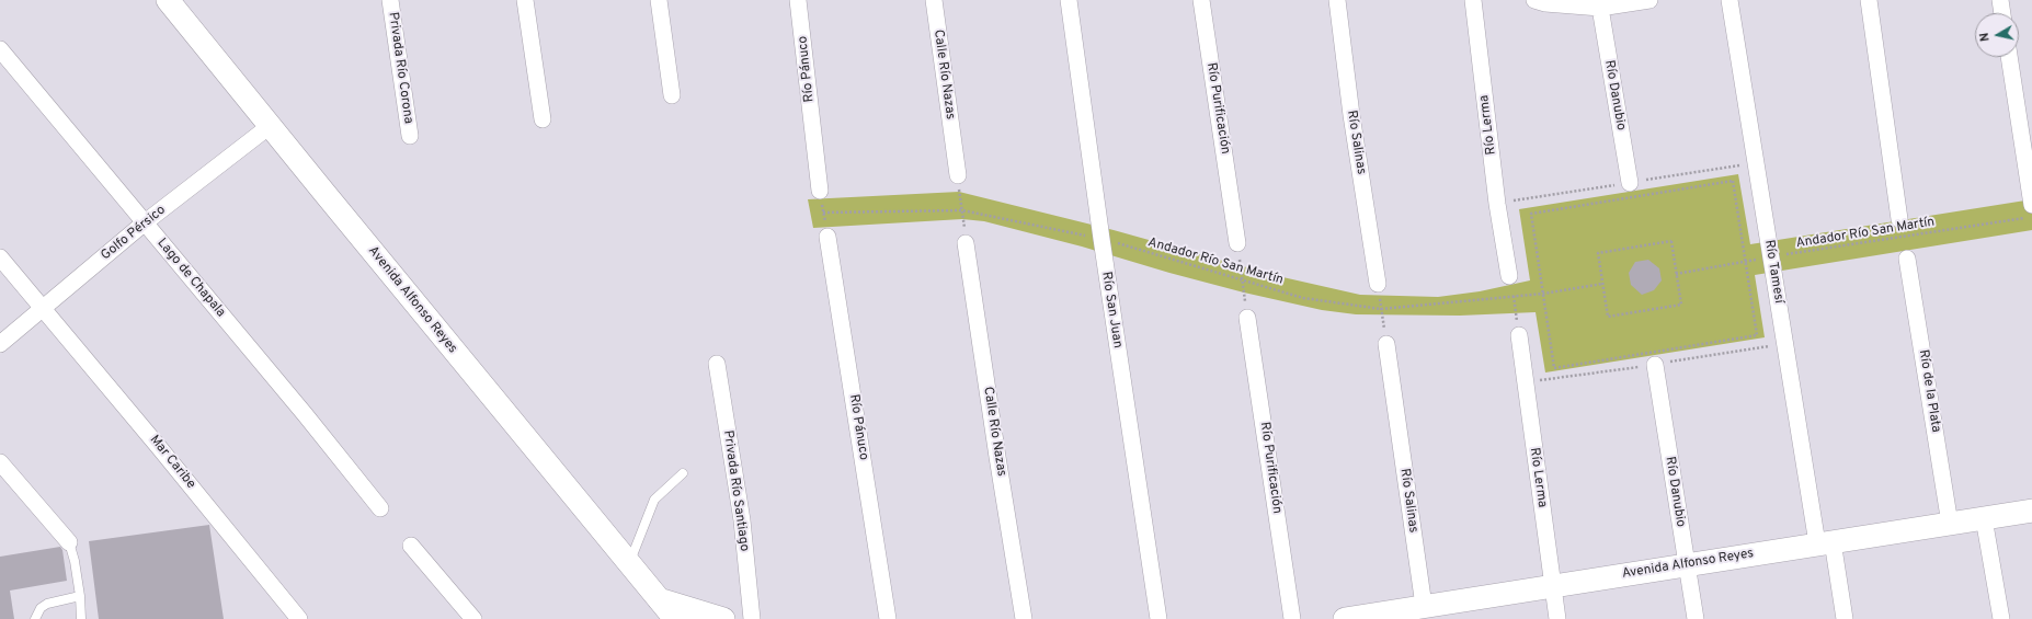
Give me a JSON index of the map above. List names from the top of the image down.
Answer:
{
  "streets": {
    "street": [
      "Privada Río Corona",
      "Río Pánuco",
      "Calle Río Nazas",
      "Río Danubio",
      "Río Purificación",
      "Río Lerma",
      "Río Salinas",
      "Golfo Pérsico",
      "Río Tamesí",
      "Lago de Chapala",
      "Avenida Alfonso Reyes",
      "Río San Juan",
      "Río de la Plata",
      "Mar Caribe",
      "Privada Río Santiago"
    ],
    "path": ["Andador Río San Martín"]
  },
  "crossings": [
    ["Río Danubio", "Avenida Alfonso Reyes"],
    ["Río Lerma", "Avenida Alfonso Reyes"],
    ["Río Salinas", "Avenida Alfonso Reyes"],
    ["Golfo Pérsico", "Lago de Chapala"],
    ["Golfo Pérsico", "Avenida Alfonso Reyes"],
    ["Golfo Pérsico", "Mar Caribe"],
    ["Andador Río San Martín", "Río Tamesí"],
    ["Andador Río San Martín", "Río San Juan"],
    ["Río Tamesí", "Avenida Alfonso Reyes"],
    ["Avenida Alfonso Reyes", "Río de la Plata"]
  ],
  "north": "left"
}
